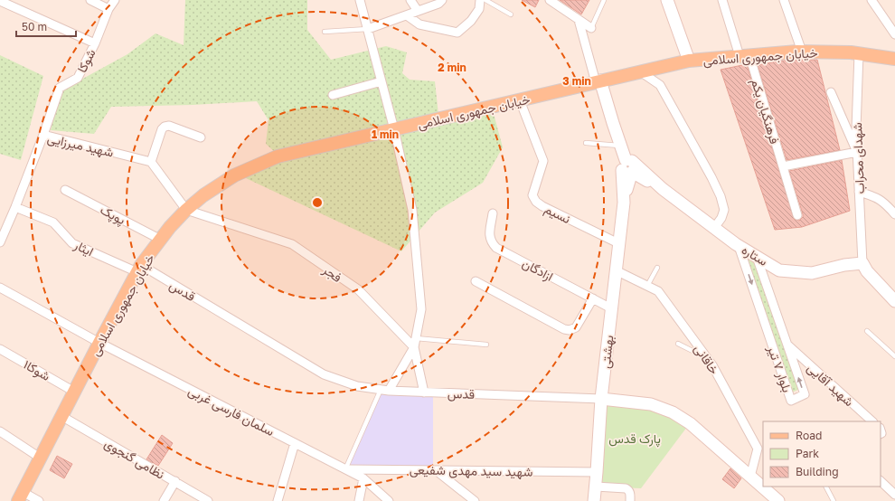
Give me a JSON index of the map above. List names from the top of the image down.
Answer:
{
  "streets": {
    "main road": ["خیابان جمهوری اسلامی"],
    "street": [
      "شوکا",
      "فرهنگیان یکم",
      "شهید میرزایی",
      "شهدای محراب",
      "نسیم",
      "پوپک",
      "ایثار",
      "ستاره",
      "ازادگان",
      "فجر",
      "قدس",
      "بهشتی",
      "خاقانی",
      "بلوار ۷ تیر",
      "شوکا۱",
      "شهید آقایی",
      "سلمان فارسی غربی",
      "نظامی گنجوی",
      "شهید سید مهدی شفیعی"
    ]
  },
  "crossings": [
    ["خیابان جمهوری اسلامی", "فرهنگیان یکم"],
    ["خیابان جمهوری اسلامی", "شهدای محراب"],
    ["خیابان جمهوری اسلامی", "نسیم"],
    ["خیابان جمهوری اسلامی", "پوپک"],
    ["خیابان جمهوری اسلامی", "ایثار"],
    ["خیابان جمهوری اسلامی", "فجر"],
    ["خیابان جمهوری اسلامی", "قدس"],
    ["خیابان جمهوری اسلامی", "شوکا۱"],
    ["خیابان جمهوری اسلامی", "سلمان فارسی غربی"],
    ["خیابان جمهوری اسلامی", "نظامی گنجوی"],
    ["شوکا", "شهید میرزایی"],
    ["شهید میرزایی", "ایثار"],
    ["شهدای محراب", "ستاره"],
    ["نسیم", "بهشتی"],
    ["ایثار", "قدس"],
    ["ستاره", "بهشتی"],
    ["ستاره", "بلوار ۷ تیر"],
    ["ازادگان", "بهشتی"],
    ["قدس", "بهشتی"],
    ["قدس", "خاقانی"],
    ["بهشتی", "خاقانی"],
    ["بهشتی", "شهید سید مهدی شفیعی"],
    ["بلوار ۷ تیر", "شهید آقایی"],
    ["سلمان فارسی غربی", "شهید سید مهدی شفیعی"]
  ],
  "parks": ["پارک قدس"],
  "legend": ["Road", "Park", "Building"],
  "scale_bar": "50 m",
  "rings": ["2 min", "3 min", "1 min"]
}
